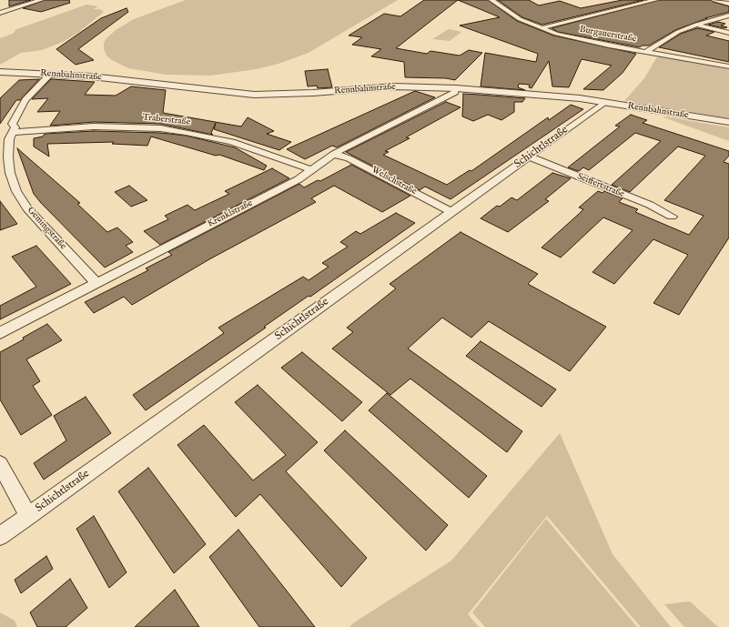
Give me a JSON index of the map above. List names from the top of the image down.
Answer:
{
  "streets": {
    "street": [
      "Burgauerstraße",
      "Rennbahnstraße",
      "Traberstraße",
      "Schichtlstraße",
      "Welschstraße",
      "Seiffertstraße",
      "Krenklstraße",
      "Gemingstraße"
    ]
  },
  "crossings": [
    ["Rennbahnstraße", "Schichtlstraße"],
    ["Rennbahnstraße", "Krenklstraße"],
    ["Rennbahnstraße", "Gemingstraße"],
    ["Traberstraße", "Krenklstraße"],
    ["Traberstraße", "Gemingstraße"],
    ["Schichtlstraße", "Welschstraße"],
    ["Schichtlstraße", "Seiffertstraße"],
    ["Welschstraße", "Krenklstraße"],
    ["Krenklstraße", "Gemingstraße"]
  ]
}
